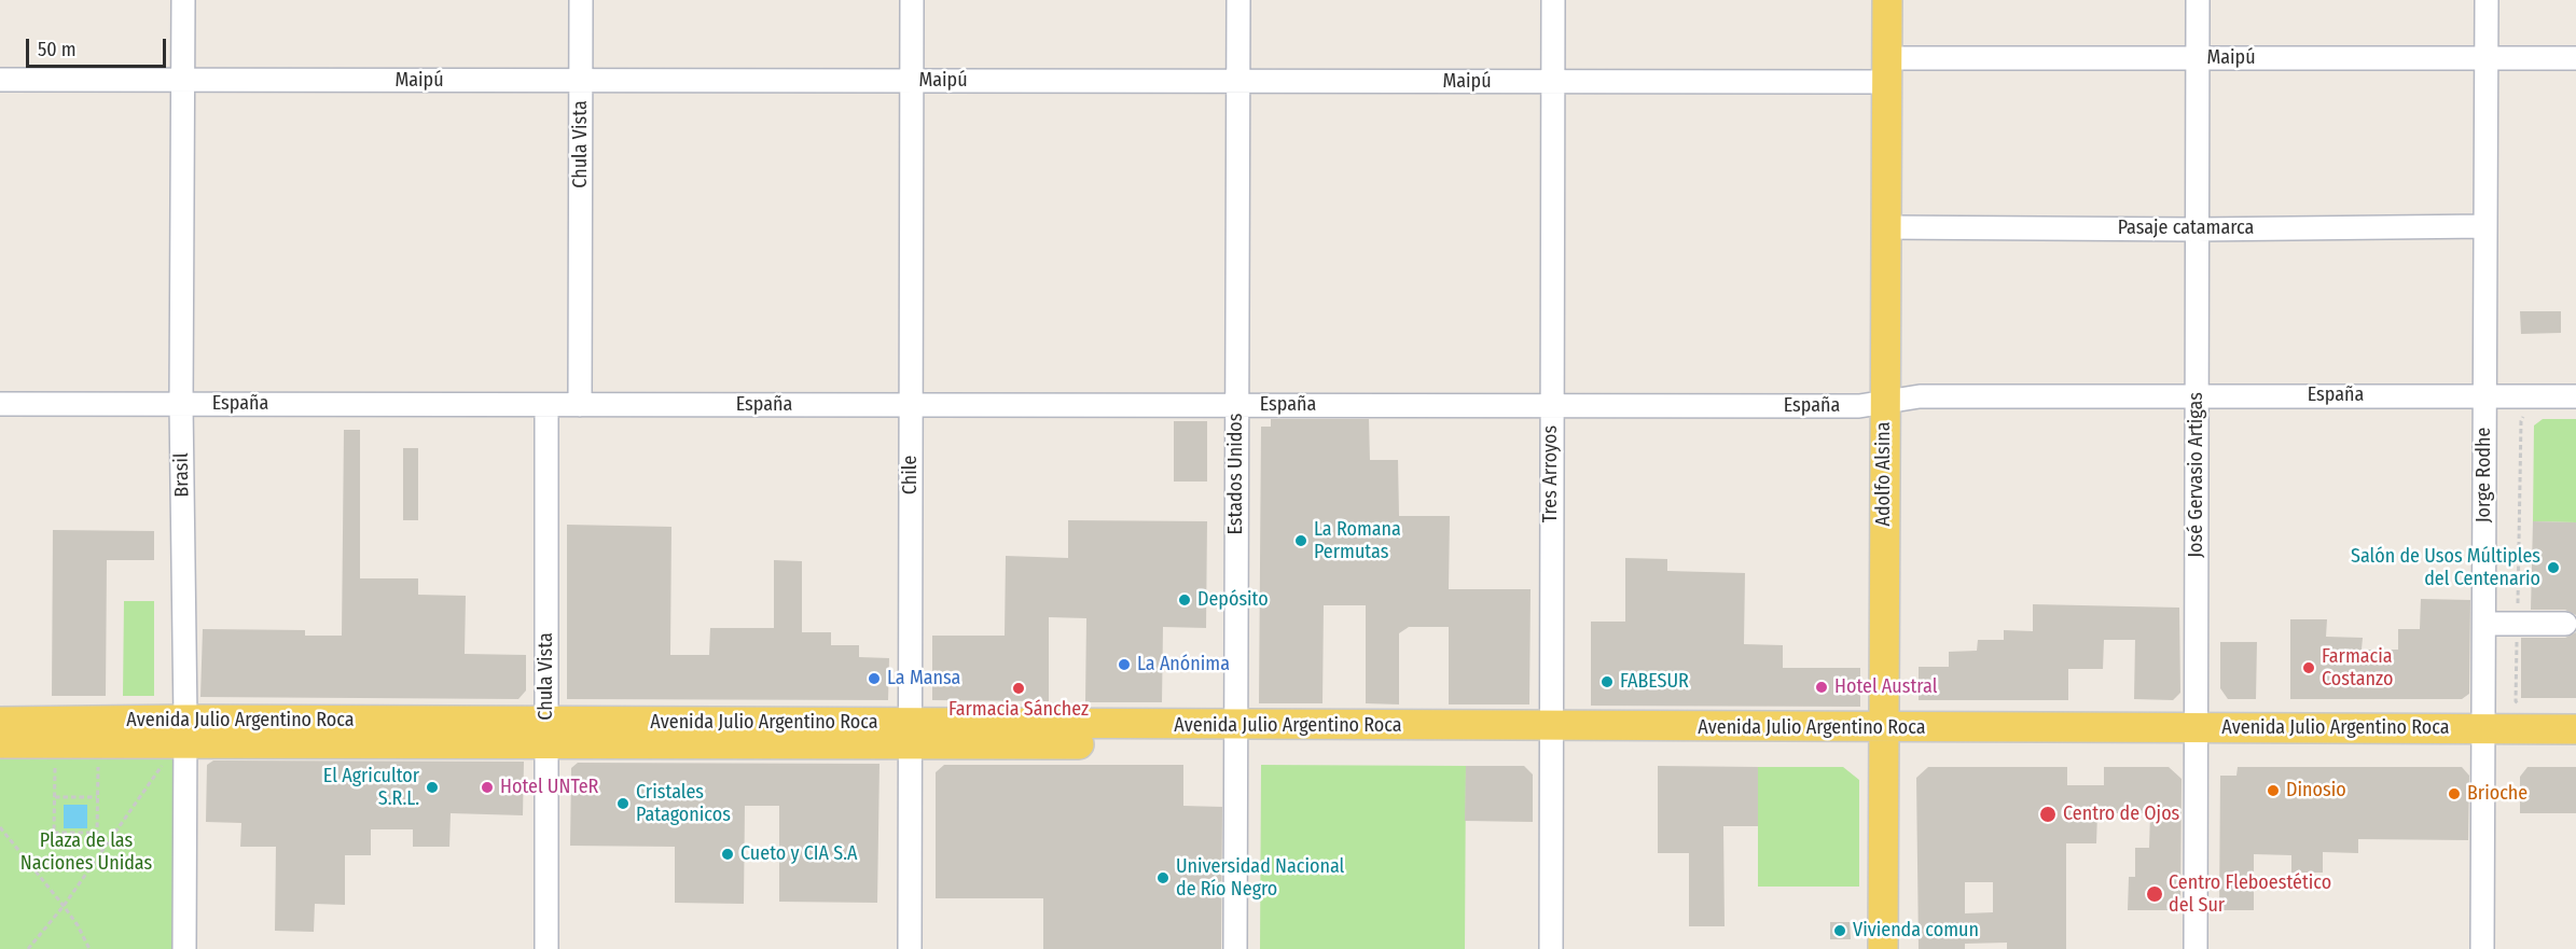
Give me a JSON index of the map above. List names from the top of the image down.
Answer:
{
  "streets": {
    "main road": ["Adolfo Alsina", "Avenida Julio Argentino Roca"],
    "street": [
      "Maipú",
      "Chula Vista",
      "Pasaje catamarca",
      "España",
      "Estados Unidos",
      "Tres Arroyos",
      "Brasil",
      "Chile",
      "José Gervasio Artigas",
      "Jorge Rodhe"
    ]
  },
  "crossings": [
    ["Maipú", "Chula Vista"],
    ["Maipú", "Estados Unidos"],
    ["Maipú", "Tres Arroyos"],
    ["Maipú", "Adolfo Alsina"],
    ["Maipú", "Brasil"],
    ["Maipú", "Chile"],
    ["Maipú", "José Gervasio Artigas"],
    ["Maipú", "Jorge Rodhe"],
    ["Chula Vista", "España"],
    ["Chula Vista", "Avenida Julio Argentino Roca"],
    ["Pasaje catamarca", "Adolfo Alsina"],
    ["Pasaje catamarca", "José Gervasio Artigas"],
    ["Pasaje catamarca", "Jorge Rodhe"],
    ["España", "Estados Unidos"],
    ["España", "Tres Arroyos"],
    ["España", "Adolfo Alsina"],
    ["España", "Brasil"],
    ["España", "Chile"],
    ["España", "José Gervasio Artigas"],
    ["España", "Jorge Rodhe"],
    ["Estados Unidos", "Avenida Julio Argentino Roca"],
    ["Tres Arroyos", "Avenida Julio Argentino Roca"],
    ["Adolfo Alsina", "Avenida Julio Argentino Roca"],
    ["Brasil", "Avenida Julio Argentino Roca"],
    ["Chile", "Avenida Julio Argentino Roca"],
    ["José Gervasio Artigas", "Avenida Julio Argentino Roca"],
    ["Jorge Rodhe", "Avenida Julio Argentino Roca"]
  ],
  "parks": ["Plaza de las Naciones Unidas"],
  "places": [
    "La Romana Permutas",
    "Salón de Usos Múltiples del Centenario",
    "Depósito",
    "La Anónima",
    "Farmacia Costanzo",
    "La Mansa",
    "FABESUR",
    "Hotel Austral",
    "Farmacia Sánchez",
    "El Agricultor S.R.L.",
    "Hotel UNTeR",
    "Dinosio",
    "Brioche",
    "Cristales Patagonicos",
    "Centro de Ojos",
    "Cueto y CIA S.A",
    "Universidad Nacional de Río Negro",
    "Centro Fleboestético del Sur",
    "Vivienda comun"
  ],
  "scale_bar": "50 m"
}
